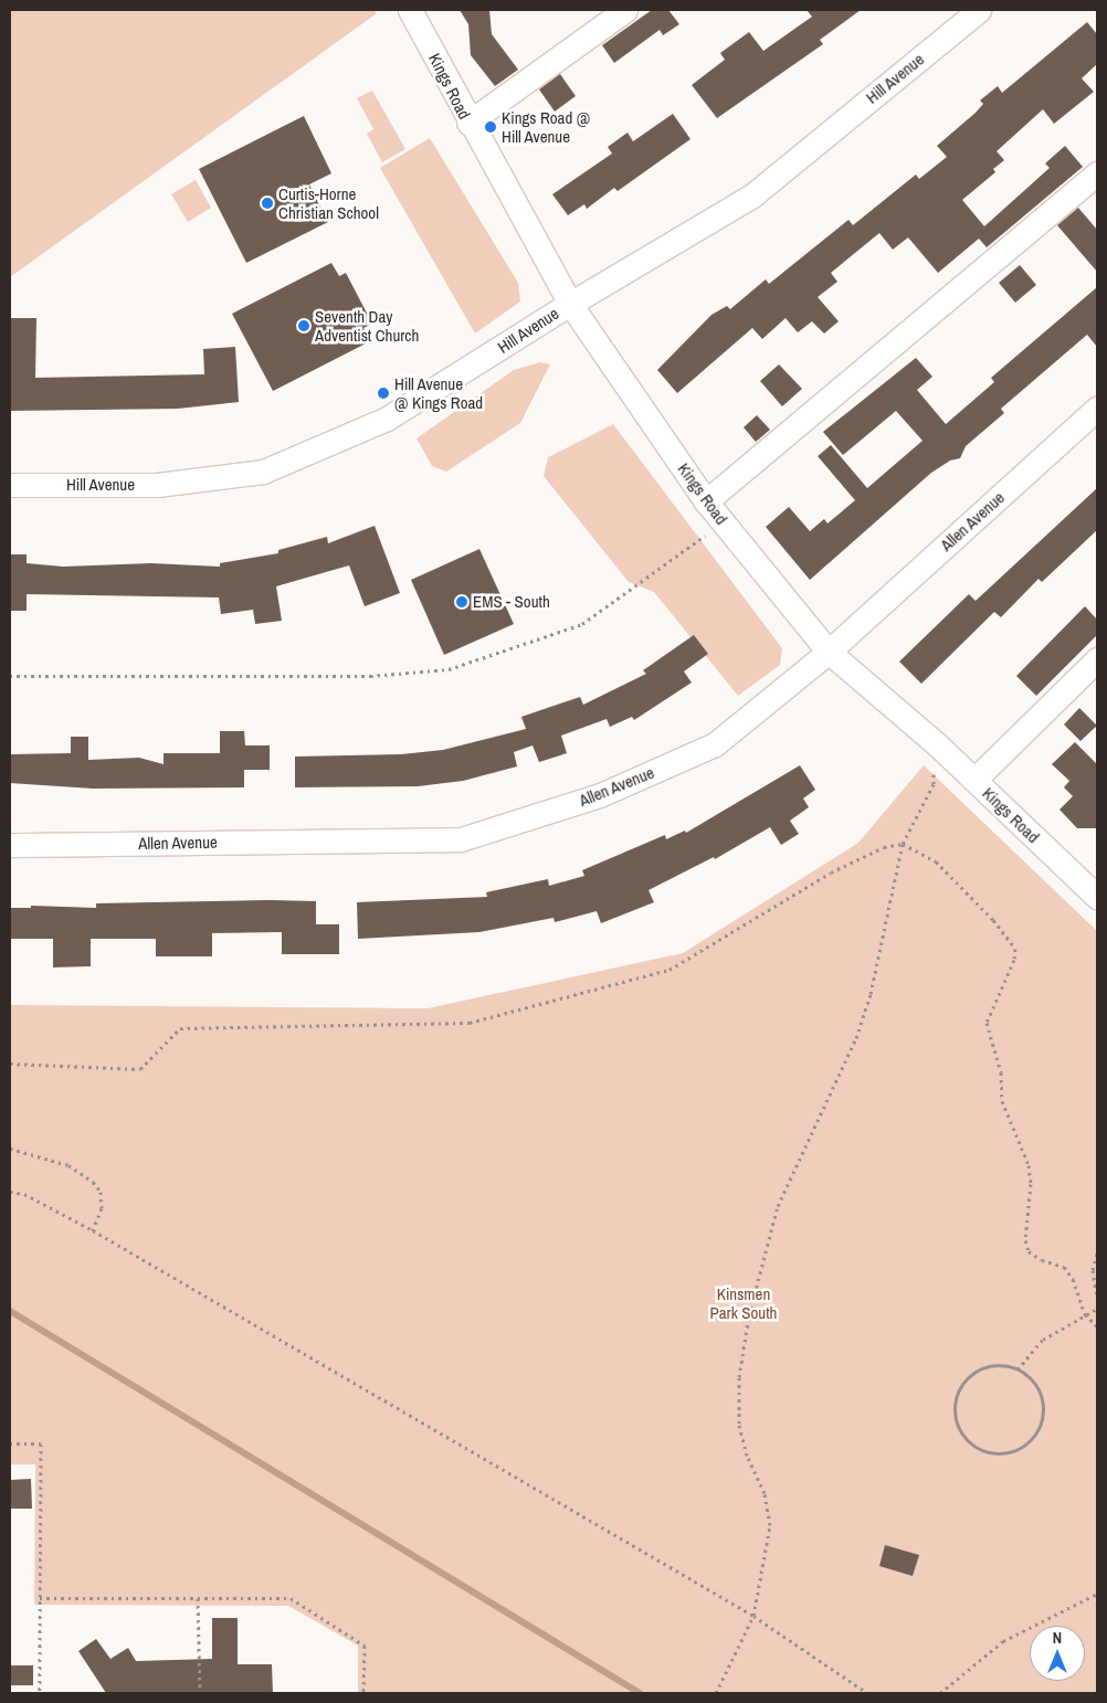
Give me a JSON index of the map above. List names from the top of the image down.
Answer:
{
  "streets": {
    "street": ["Hill Avenue", "Kings Road", "Allen Avenue"]
  },
  "crossings": [
    ["Hill Avenue", "Kings Road"],
    ["Kings Road", "Allen Avenue"]
  ],
  "parks": ["Kinsmen Park South"],
  "places": [
    "Kings Road @ Hill Avenue",
    "Curtis-Horne Christian School",
    "Seventh Day Adventist Church",
    "Hill Avenue @ Kings Road",
    "EMS - South"
  ],
  "north": "top"
}
